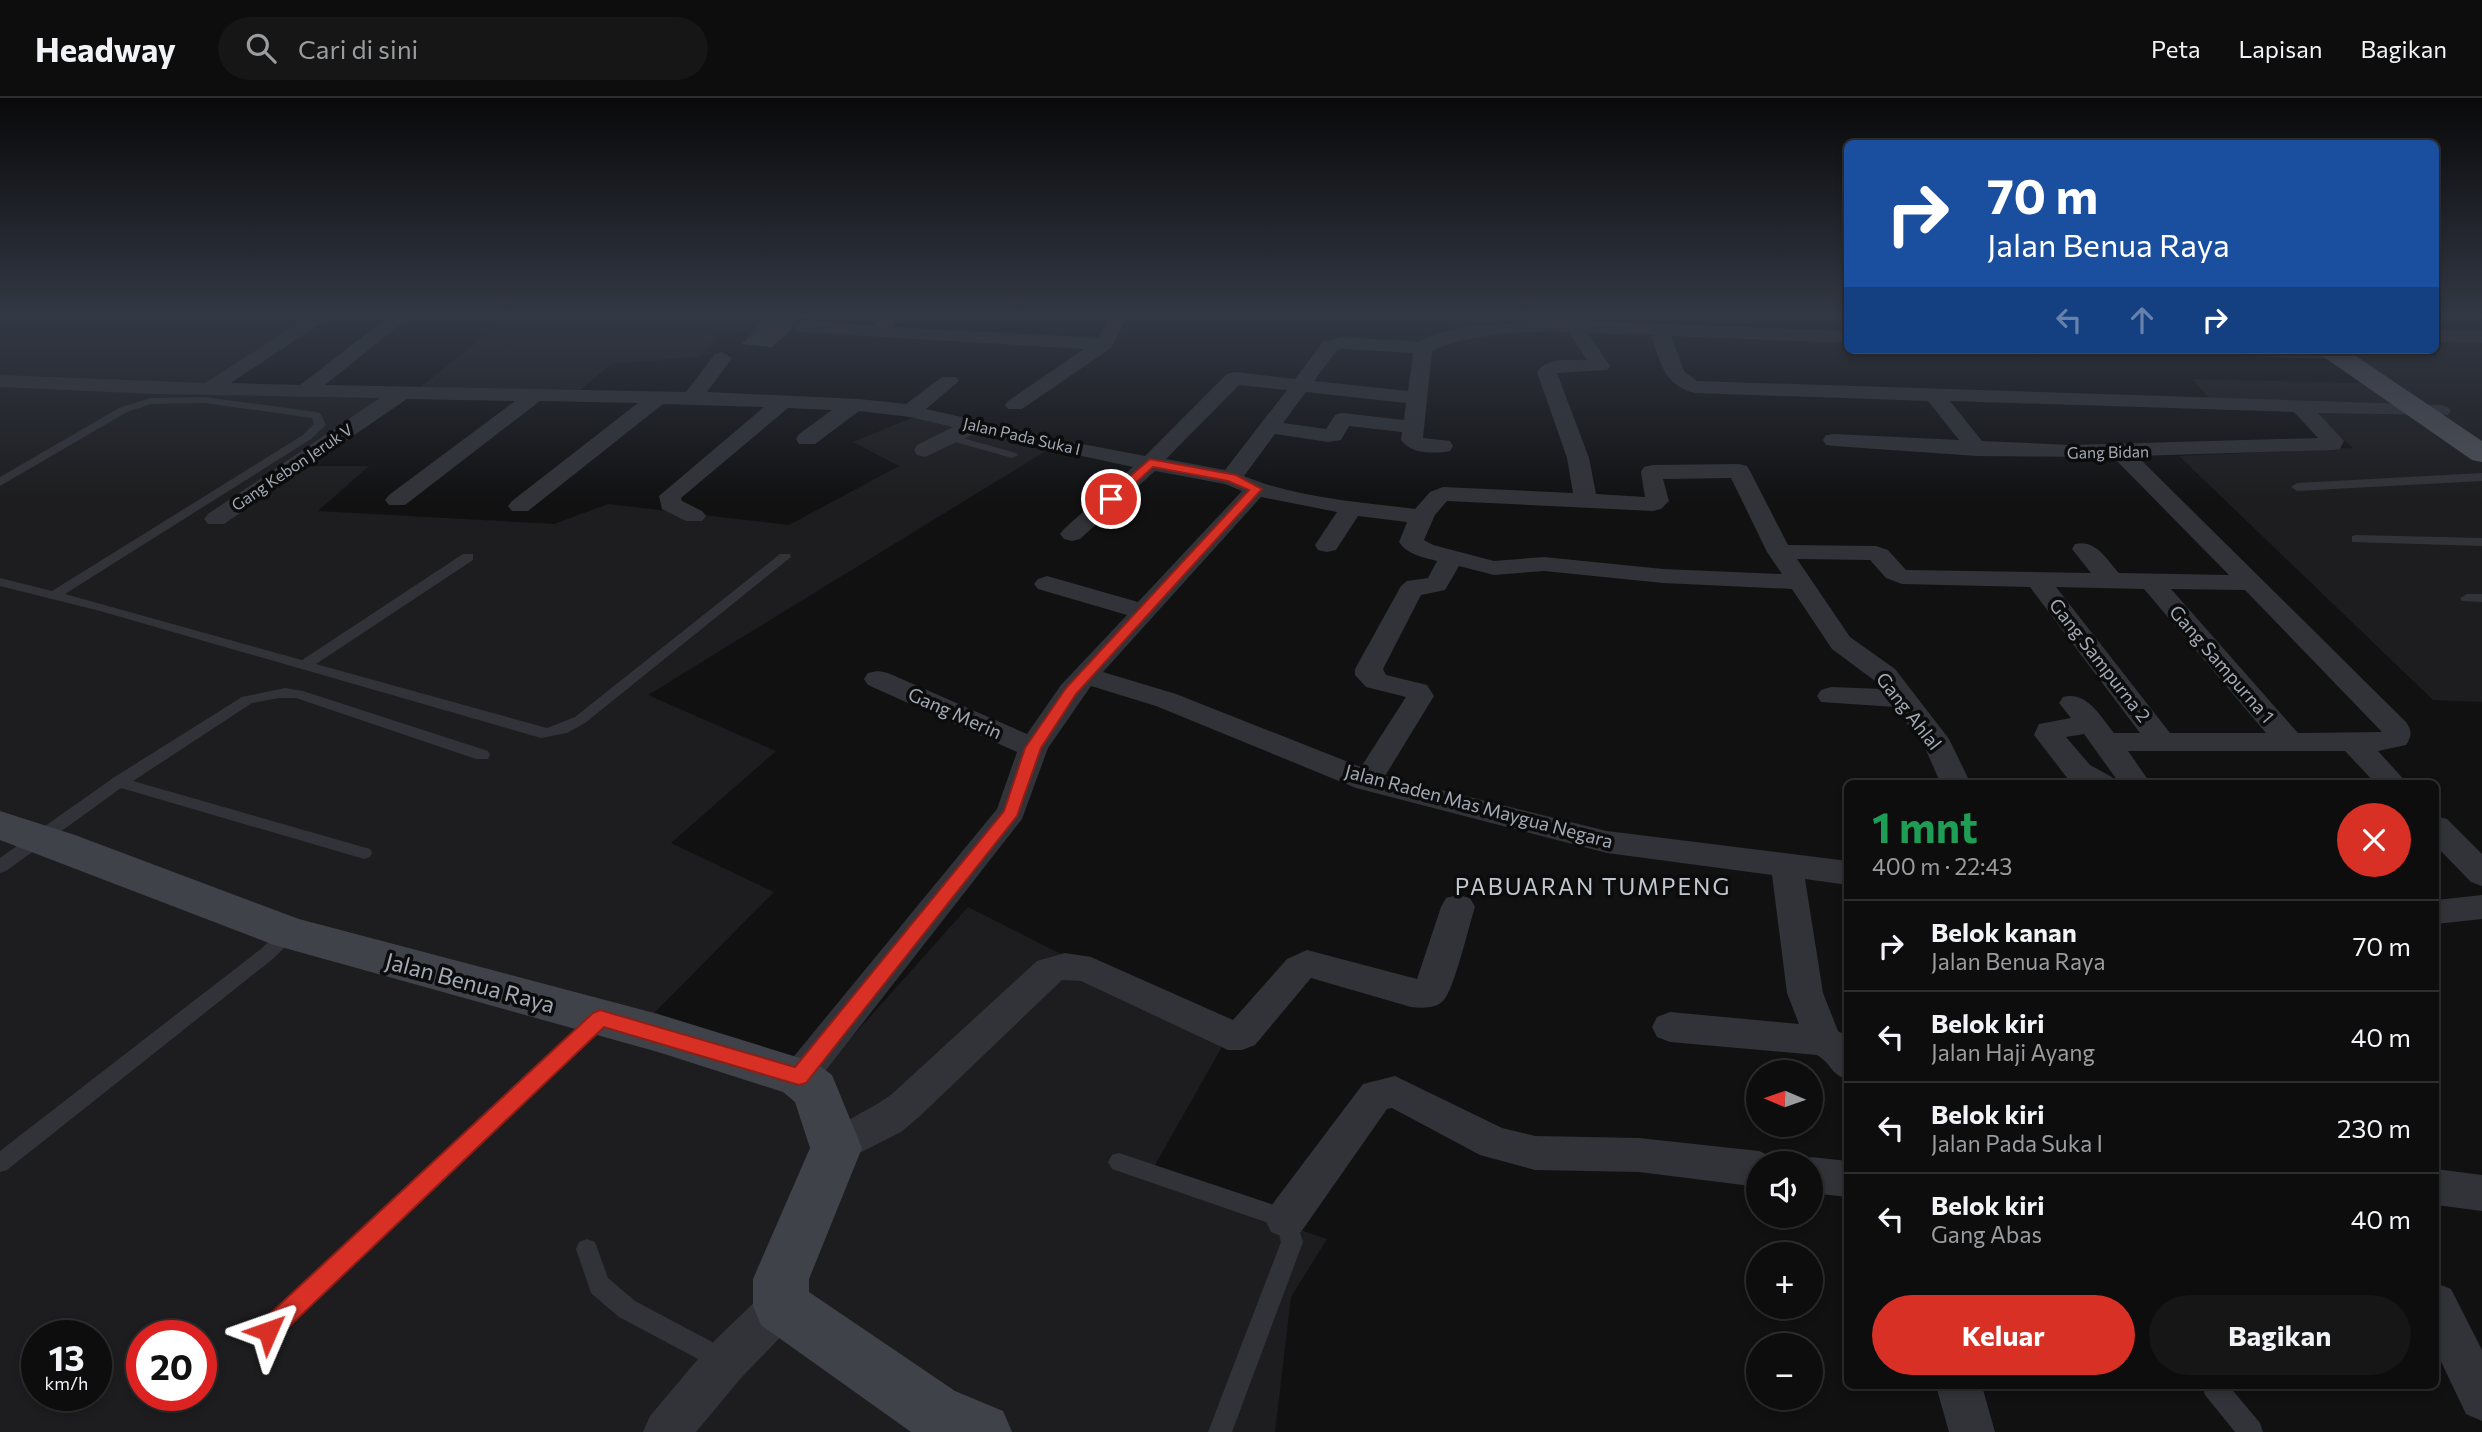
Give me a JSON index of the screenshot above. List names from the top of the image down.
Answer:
{
  "streets": {
    "street": [
      "Jalan Pada Suka I",
      "Gang Bidan",
      "Gang Kebon Jeruk V",
      "Gang Sampurna 2",
      "Gang Sampurna 1",
      "Gang Ahlal",
      "Gang Merin",
      "Jalan Raden Mas Maygua Negara",
      "Jalan Benua Raya"
    ]
  },
  "crossings": [
    ["Jalan Pada Suka I", "Gang Kebon Jeruk V"]
  ],
  "districts": ["PABUARAN TUMPENG"],
  "north": "left",
  "page": {
    "header": "Headway",
    "search": "Cari di sini",
    "nav": ["Peta", "Lapisan", "Bagikan"],
    "turn": ["70 m", "Jalan Benua Raya"],
    "heading": ["1 mnt", "400 m · 22:43"],
    "list": [
      {
        "name": "Belok kanan",
        "note": "Jalan Benua Raya",
        "value": "70 m"
      },
      {
        "name": "Belok kiri",
        "note": "Jalan Haji Ayang",
        "value": "40 m"
      },
      {
        "name": "Belok kiri",
        "note": "Jalan Pada Suka I",
        "value": "230 m"
      },
      {
        "name": "Belok kiri",
        "note": "Gang Abas",
        "value": "40 m"
      }
    ],
    "map_buttons": ["+", "−"],
    "buttons": ["Keluar", "Bagikan"],
    "speed": "13 km/h",
    "limit": "20"
  }
}
